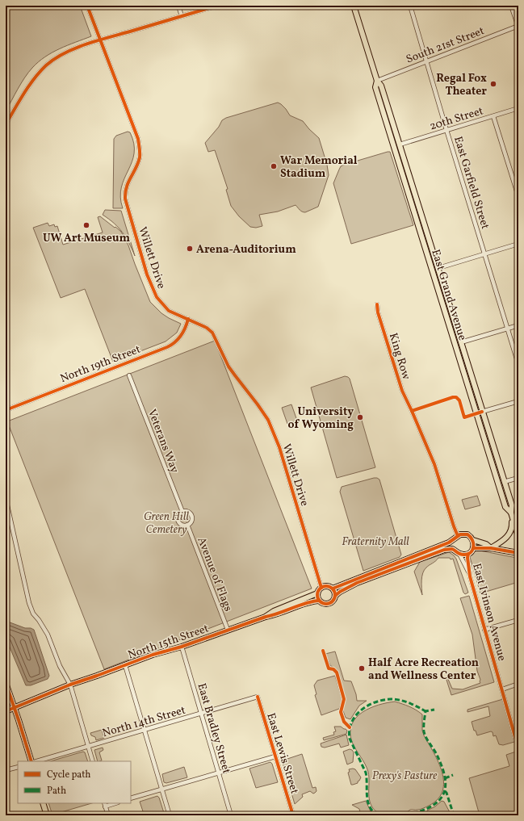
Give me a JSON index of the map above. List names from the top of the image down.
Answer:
{
  "streets": {
    "main road": ["East Grand Avenue", "North 15th Street"],
    "street": [
      "South 21st Street",
      "20th Street",
      "East Garfield Street",
      "Willett Drive",
      "King Row",
      "North 19th Street",
      "Veterans Way",
      "Avenue of Flags",
      "East Ivinson Avenue",
      "North 14th Street",
      "East Bradley Street",
      "East Lewis Street"
    ]
  },
  "crossings": [
    ["South 21st Street", "East Garfield Street"],
    ["South 21st Street", "East Grand Avenue"],
    ["20th Street", "East Garfield Street"],
    ["20th Street", "East Grand Avenue"],
    ["Willett Drive", "North 19th Street"],
    ["Willett Drive", "North 15th Street"],
    ["King Row", "East Ivinson Avenue"],
    ["Veterans Way", "Avenue of Flags"],
    ["Avenue of Flags", "North 15th Street"],
    ["North 15th Street", "East Bradley Street"],
    ["North 14th Street", "East Bradley Street"],
    ["North 14th Street", "East Lewis Street"]
  ],
  "parks": ["Green Hill Cemetery", "Fraternity Mall", "Prexy's Pasture"],
  "places": [
    "Regal Fox Theater",
    "War Memorial Stadium",
    "UW Art Museum",
    "Arena-Auditorium",
    "University of Wyoming",
    "Half Acre Recreation and Wellness Center"
  ],
  "legend": ["Cycle path", "Path"]
}
